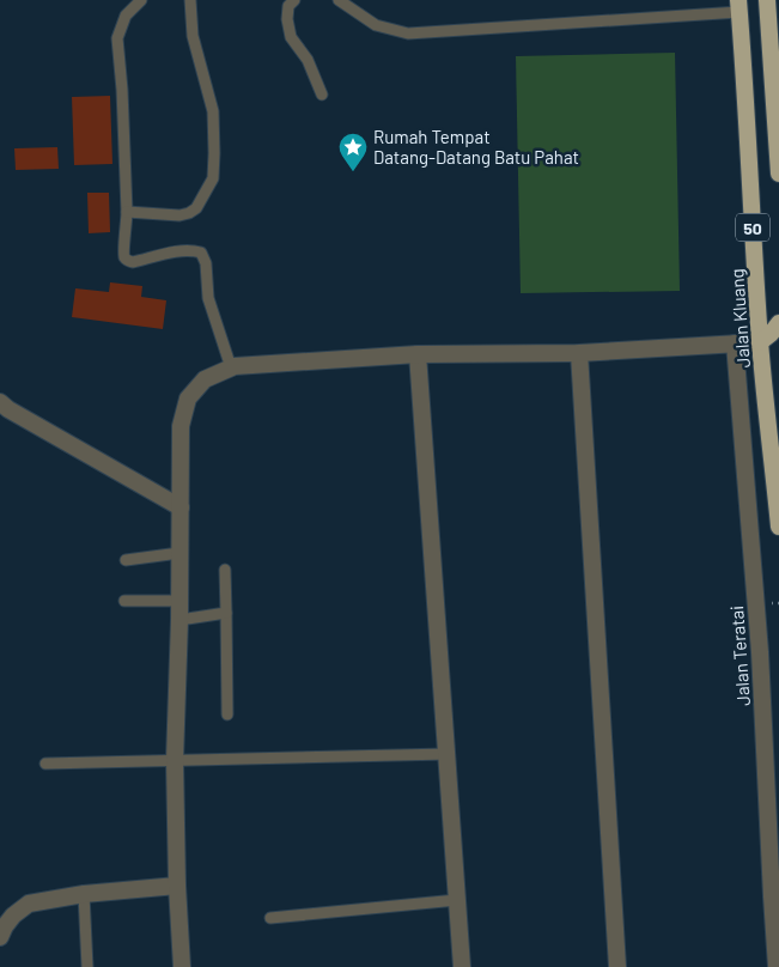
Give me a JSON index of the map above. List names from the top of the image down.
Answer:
{
  "streets": {
    "highway": ["50", "Jalan Kluang"],
    "street": ["Jalan Teratai"]
  },
  "places": {
    "place": ["Rumah Tempat Datang-Datang Batu Pahat"]
  }
}
